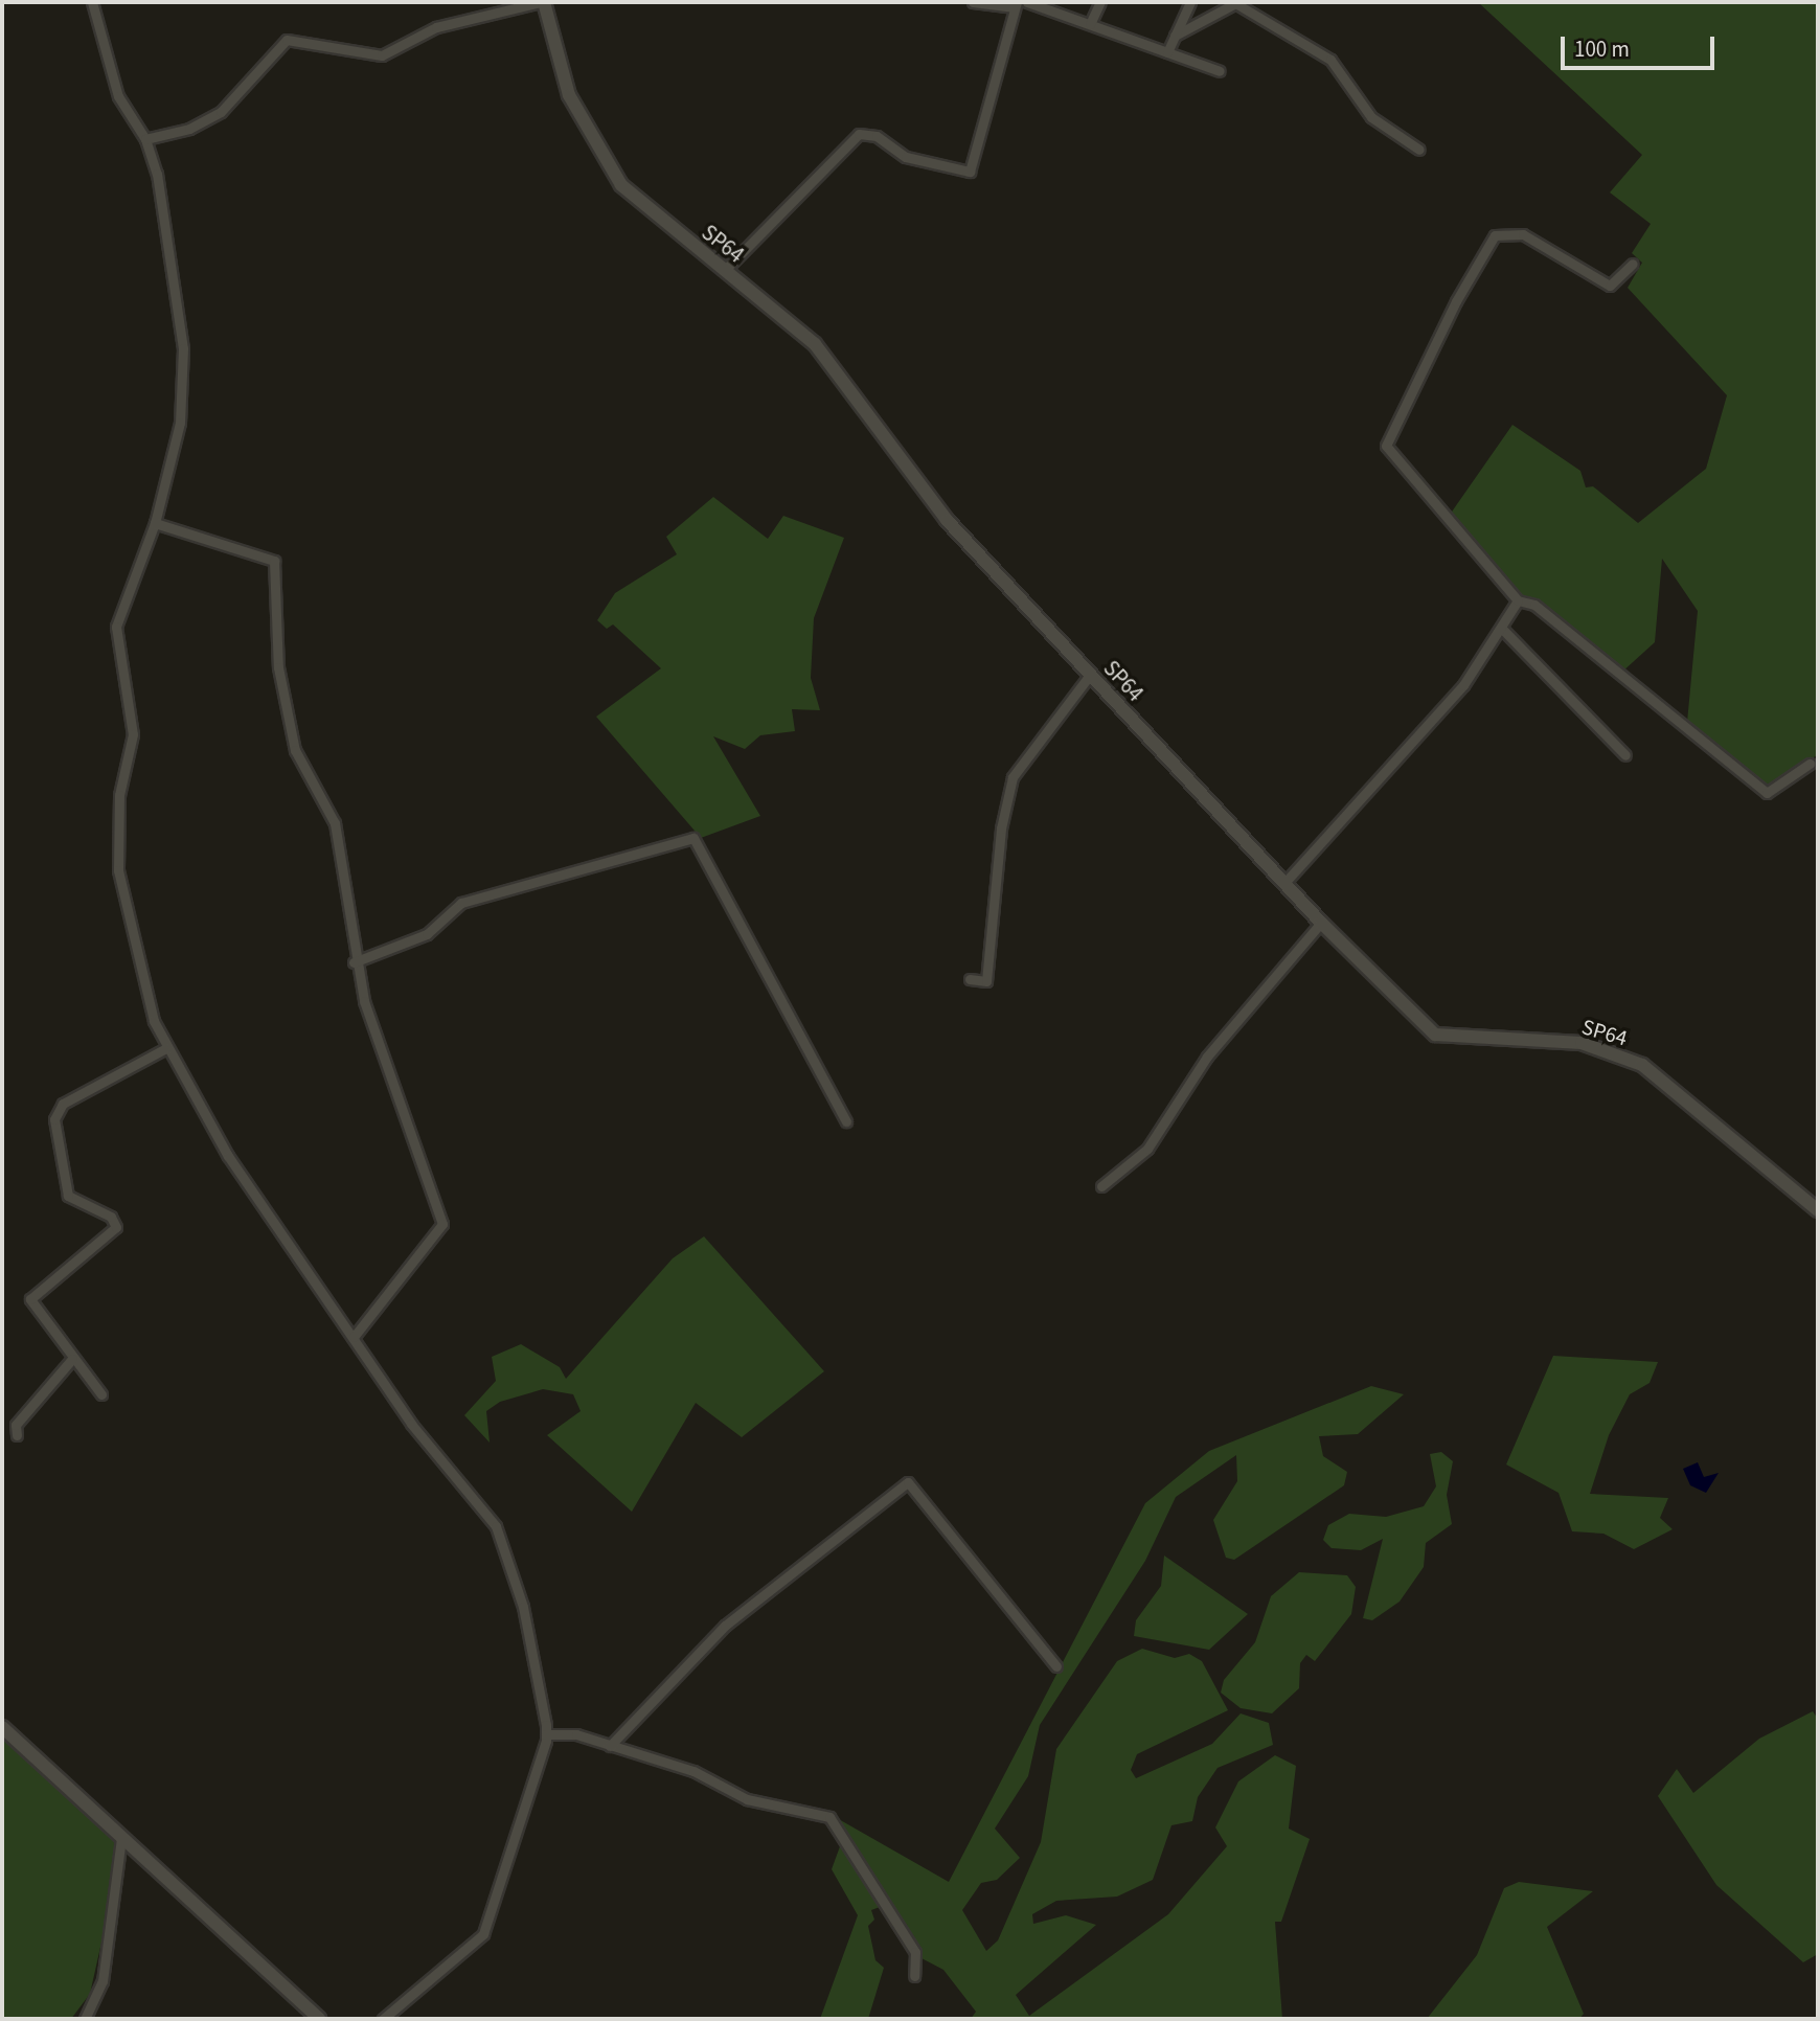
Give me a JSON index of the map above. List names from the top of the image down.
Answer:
{
  "streets": {
    "street": ["SP64"]
  },
  "scale_bar": "100 m"
}
